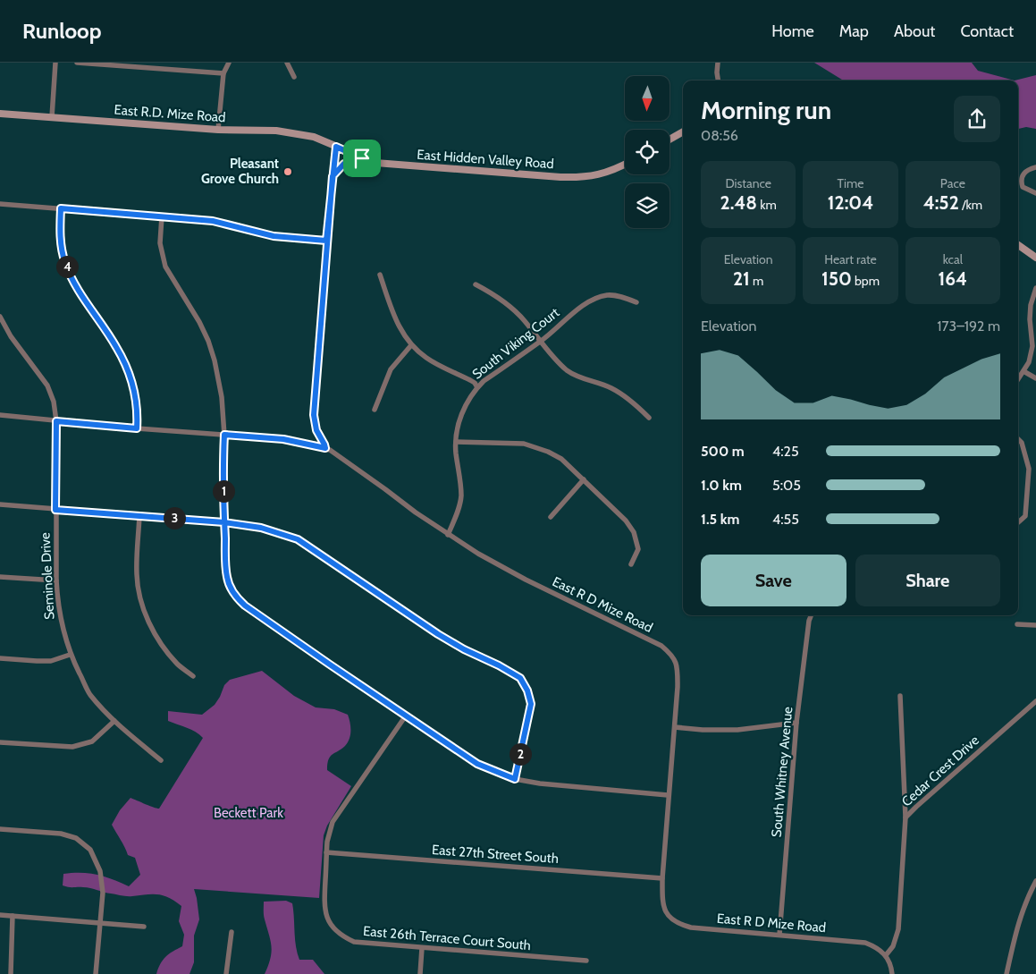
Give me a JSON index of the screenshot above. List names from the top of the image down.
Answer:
{
  "streets": {
    "main road": ["East R.D. Mize Road", "East Hidden Valley Road"],
    "street": [
      "South Viking Court",
      "Seminole Drive",
      "East R D Mize Road",
      "Cedar Crest Drive",
      "South Whitney Avenue",
      "East 27th Street South",
      "East 26th Terrace Court South"
    ]
  },
  "crossings": [
    ["East R.D. Mize Road", "East Hidden Valley Road"],
    ["South Viking Court", "East R D Mize Road"],
    ["East R D Mize Road", "Cedar Crest Drive"],
    ["East R D Mize Road", "South Whitney Avenue"],
    ["East R D Mize Road", "East 27th Street South"],
    ["East 27th Street South", "East 26th Terrace Court South"]
  ],
  "parks": ["Beckett Park"],
  "places": ["Pleasant Grove Church"],
  "north": "bottom",
  "page": {
    "header": "Runloop",
    "nav": [
      "Home",
      "Map",
      "About",
      "Contact"
    ],
    "heading": ["Morning run", "08:56"],
    "stats": [
      ["Distance", "2.48 km"],
      ["Time", "12:04"],
      ["Pace", "4:52 /km"],
      ["Elevation", "21 m"],
      ["Heart rate", "150 bpm"],
      ["kcal", "164"]
    ],
    "pins": [
      "4",
      "1",
      "3",
      "2"
    ],
    "chart": ["Elevation", "173–192 m"],
    "list": [
      {
        "name": "500 m",
        "note": "4:25"
      },
      {
        "name": "1.0 km",
        "note": "5:05"
      },
      {
        "name": "1.5 km",
        "note": "4:55"
      }
    ],
    "buttons": ["Save", "Share"]
  }
}
